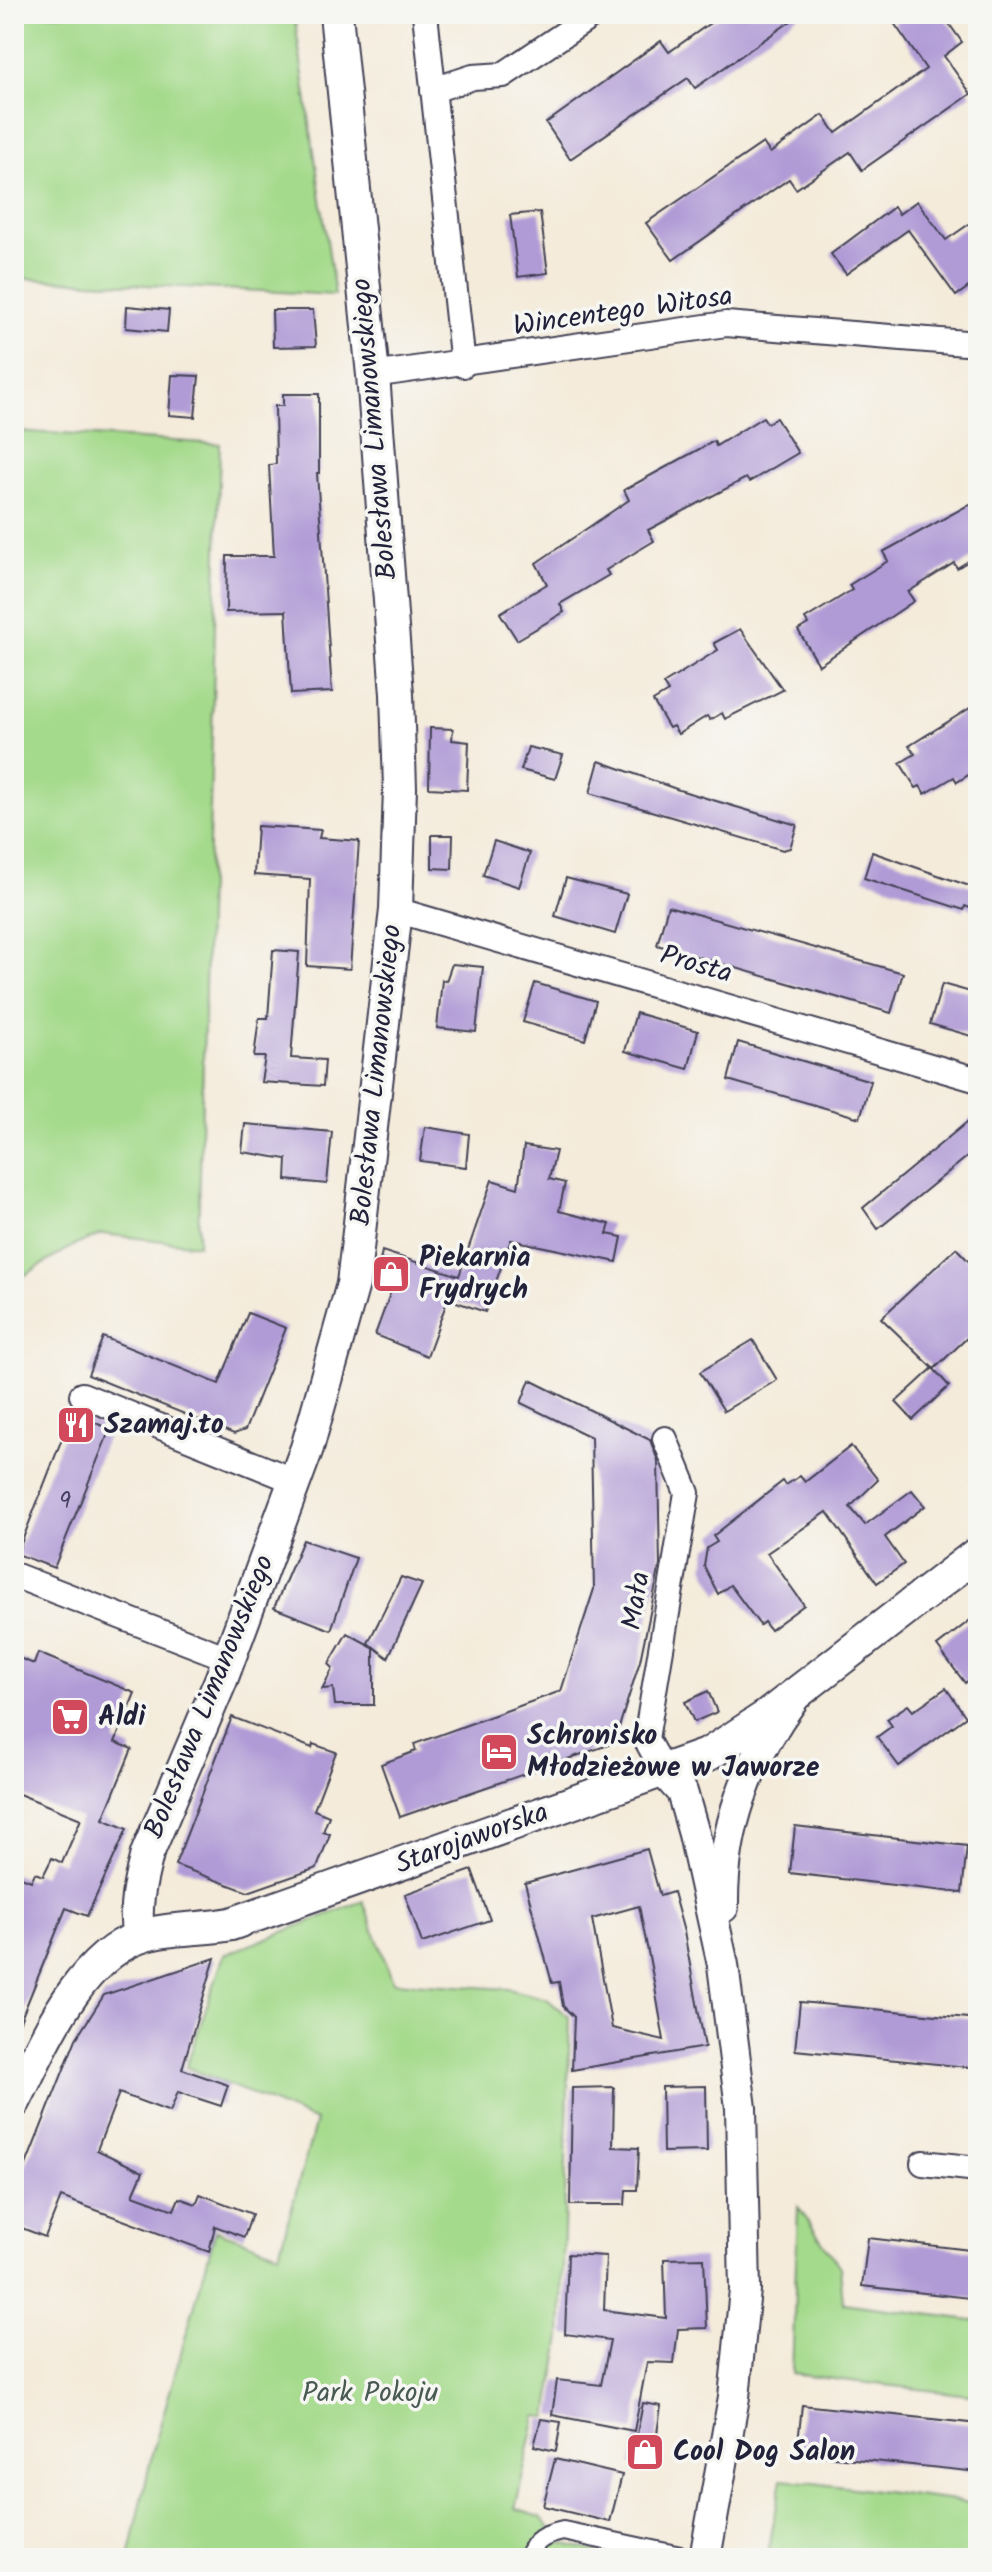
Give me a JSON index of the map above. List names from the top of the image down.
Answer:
{
  "streets": {
    "main road": ["Bolesława Limanowskiego", "Starojaworska"],
    "street": ["Wincentego Witosa", "Prosta", "Mała"]
  },
  "crossings": [
    ["Wincentego Witosa", "Bolesława Limanowskiego"],
    ["Bolesława Limanowskiego", "Prosta"],
    ["Bolesława Limanowskiego", "Starojaworska"],
    ["Mała", "Starojaworska"]
  ],
  "parks": ["Park Pokoju"],
  "places": {
    "shop": ["Piekarnia Frydrych", "Cool Dog Salon"],
    "restaurant": ["Szamaj.to"],
    "supermarket": ["Aldi"],
    "hotel": ["Schronisko Młodzieżowe w Jaworze"]
  },
  "house_numbers": ["9"]
}
